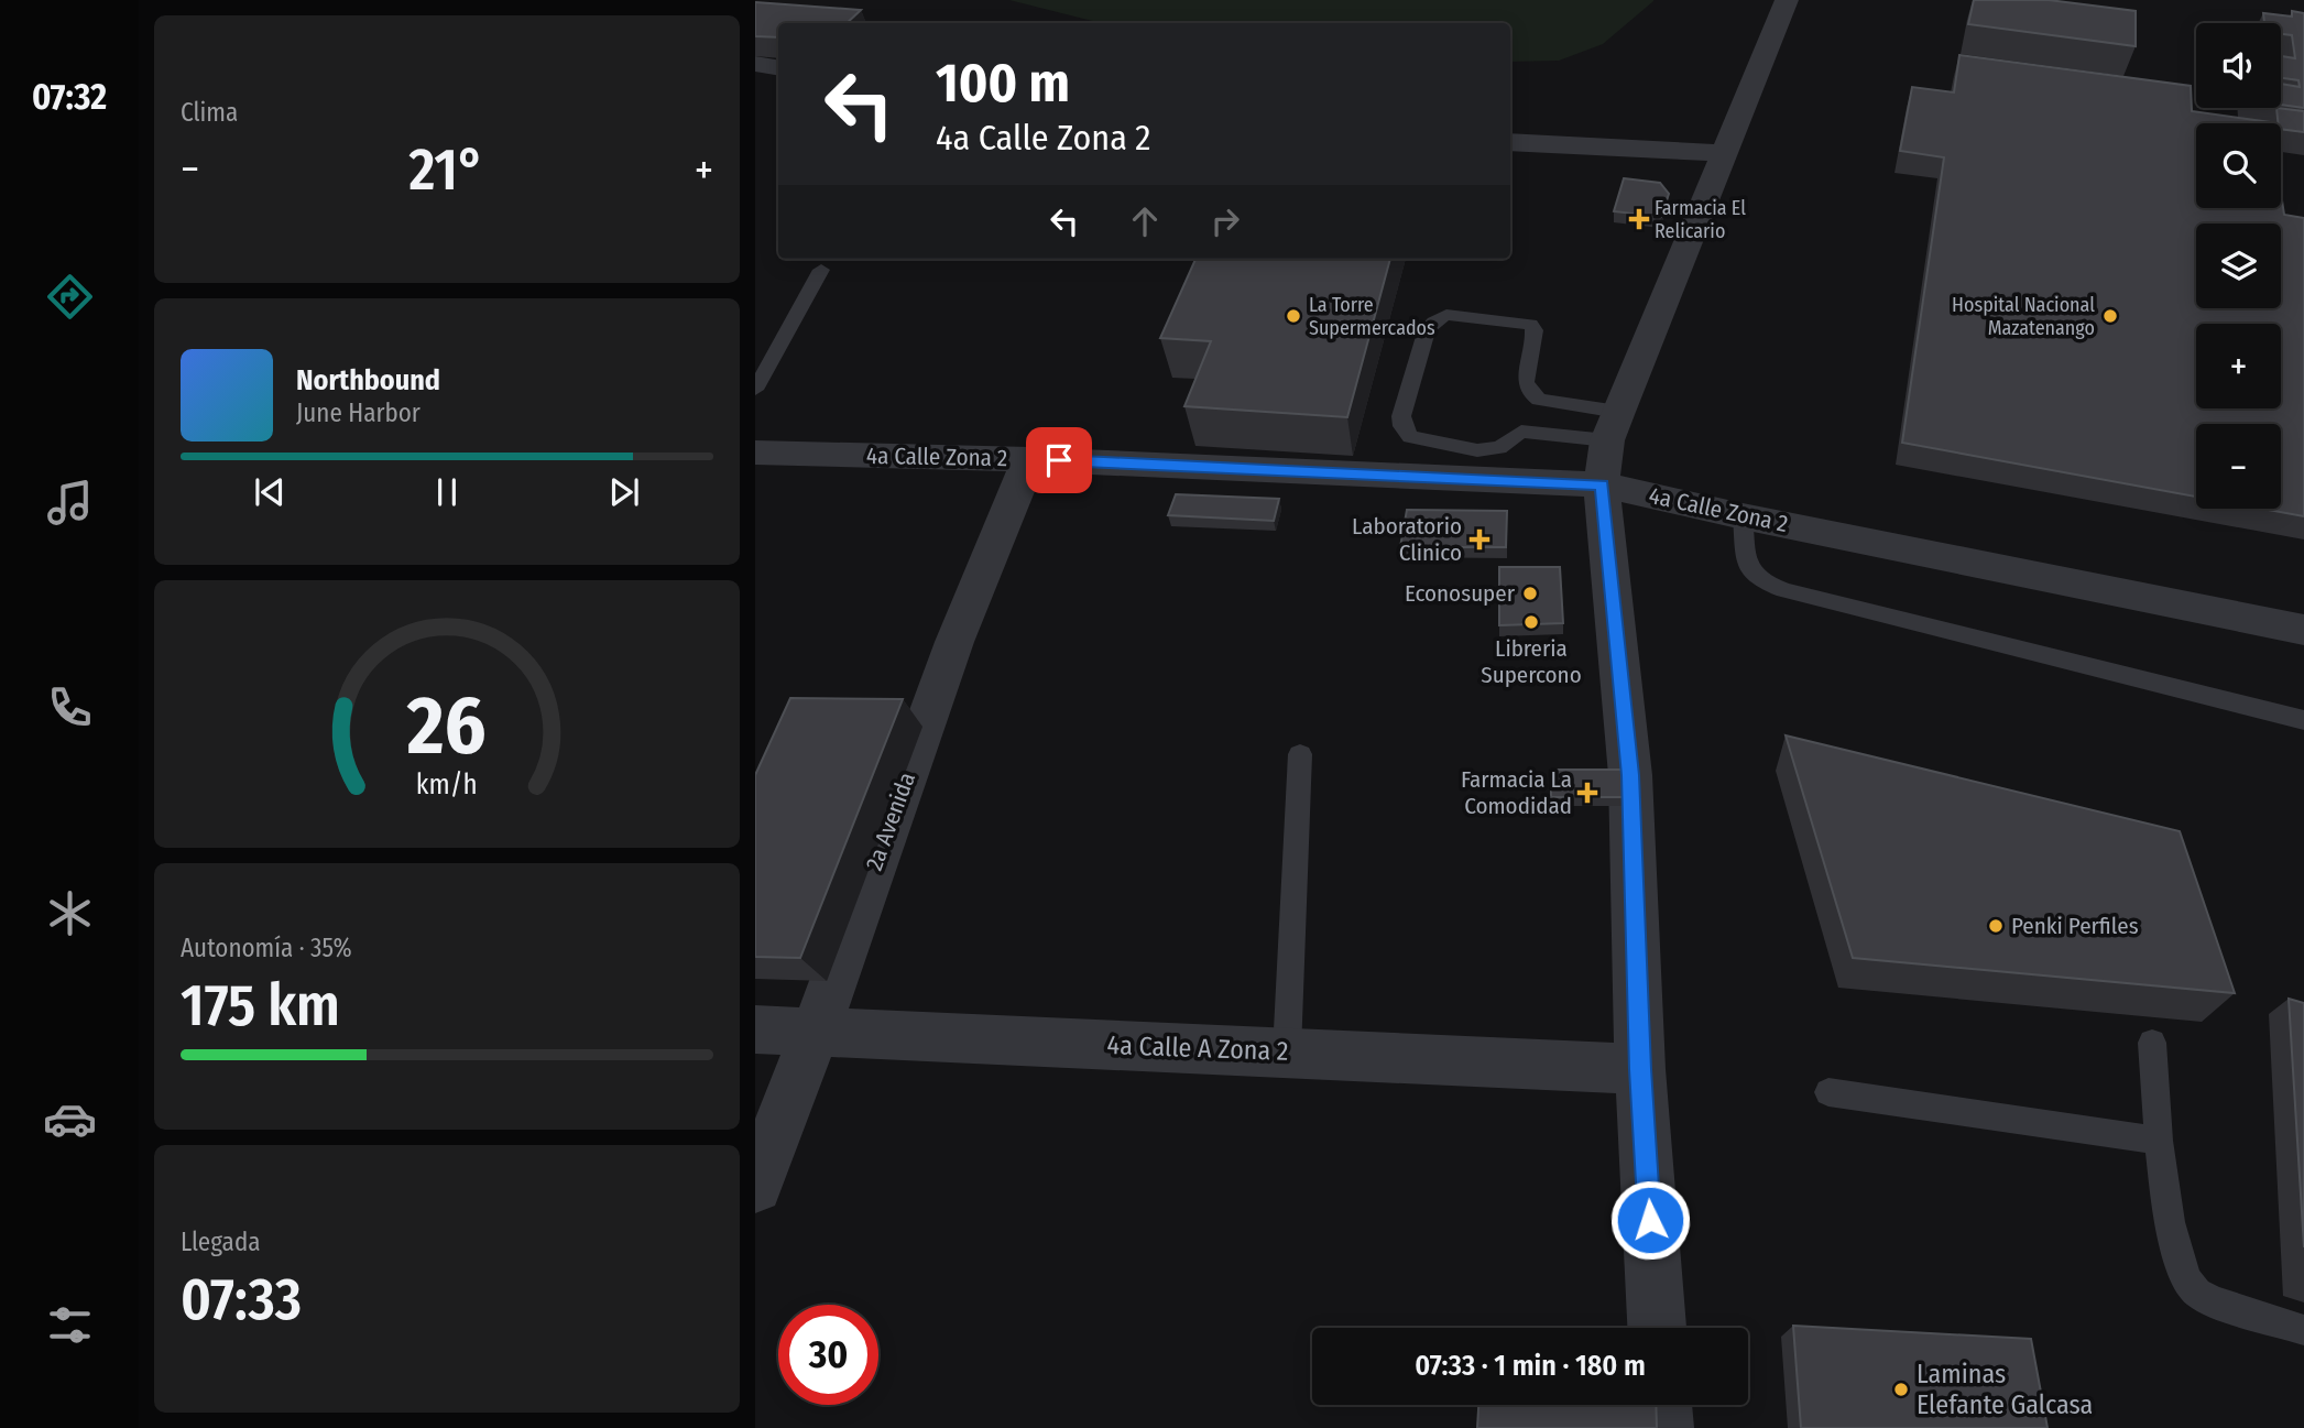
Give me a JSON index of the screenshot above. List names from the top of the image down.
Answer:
{
  "streets": {
    "street": ["4a Calle Zona 2", "2a Avenida", "4a Calle A Zona 2"]
  },
  "crossings": [
    ["4a Calle Zona 2", "2a Avenida"],
    ["2a Avenida", "4a Calle A Zona 2"]
  ],
  "places": {
    "health": ["Farmacia El Relicario", "Laboratorio Clinico", "Farmacia La Comodidad"],
    "other": [
      "La Torre Supermercados",
      "Hospital Nacional Mazatenango",
      "Econosuper",
      "Libreria Supercono",
      "Penki Perfiles",
      "Laminas Elefante Galcasa"
    ]
  },
  "page": {
    "tabs": "07:32",
    "tile": [
      "Clima",
      ["Autonomía · 35%", "175 km"],
      ["Llegada", "07:33"]
    ],
    "map_buttons": ["+", "−"],
    "turn": ["100 m", "4a Calle Zona 2"],
    "heat": ["−", "21°", "+"],
    "song": ["Northbound", "June Harbor"],
    "limit": "30",
    "trip": "07:33 · 1 min · 180 m",
    "gauge": ["26", "km/h"]
  }
}
